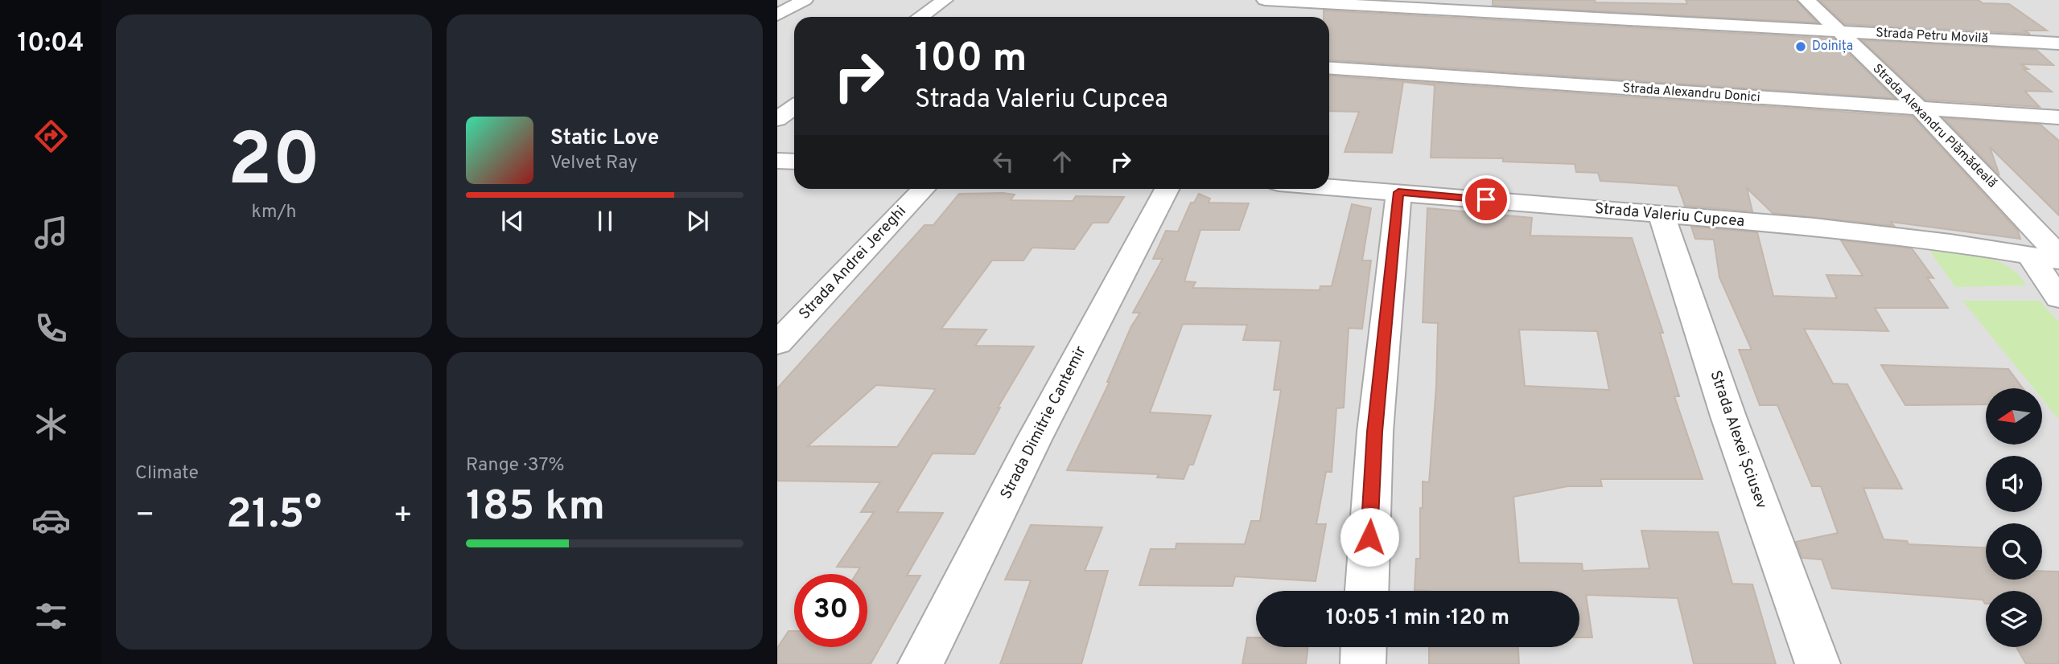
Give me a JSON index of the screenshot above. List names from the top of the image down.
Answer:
{
  "streets": {
    "street": [
      "Strada Petru Movilă",
      "Strada Alexandru Donici",
      "Strada Alexandru Plămădeală",
      "Strada Valeriu Cupcea",
      "Strada Andrei Jereghi",
      "Strada Dimitrie Cantemir",
      "Strada Alexei Șciusev"
    ]
  },
  "crossings": [
    ["Strada Petru Movilă", "Strada Alexandru Plămădeală"],
    ["Strada Alexandru Donici", "Strada Alexandru Plămădeală"],
    ["Strada Valeriu Cupcea", "Strada Alexei Șciusev"]
  ],
  "places": ["Doinița"],
  "north": "left",
  "page": {
    "tabs": "10:04",
    "tile": [
      ["20", "km/h"],
      "Climate",
      ["Range · 37%", "185 km"]
    ],
    "turn": ["100 m", "Strada Valeriu Cupcea"],
    "song": ["Static Love", "Velvet Ray"],
    "heat": ["−", "21.5°", "+"],
    "limit": "30",
    "trip": "10:05 · 1 min · 120 m"
  }
}
